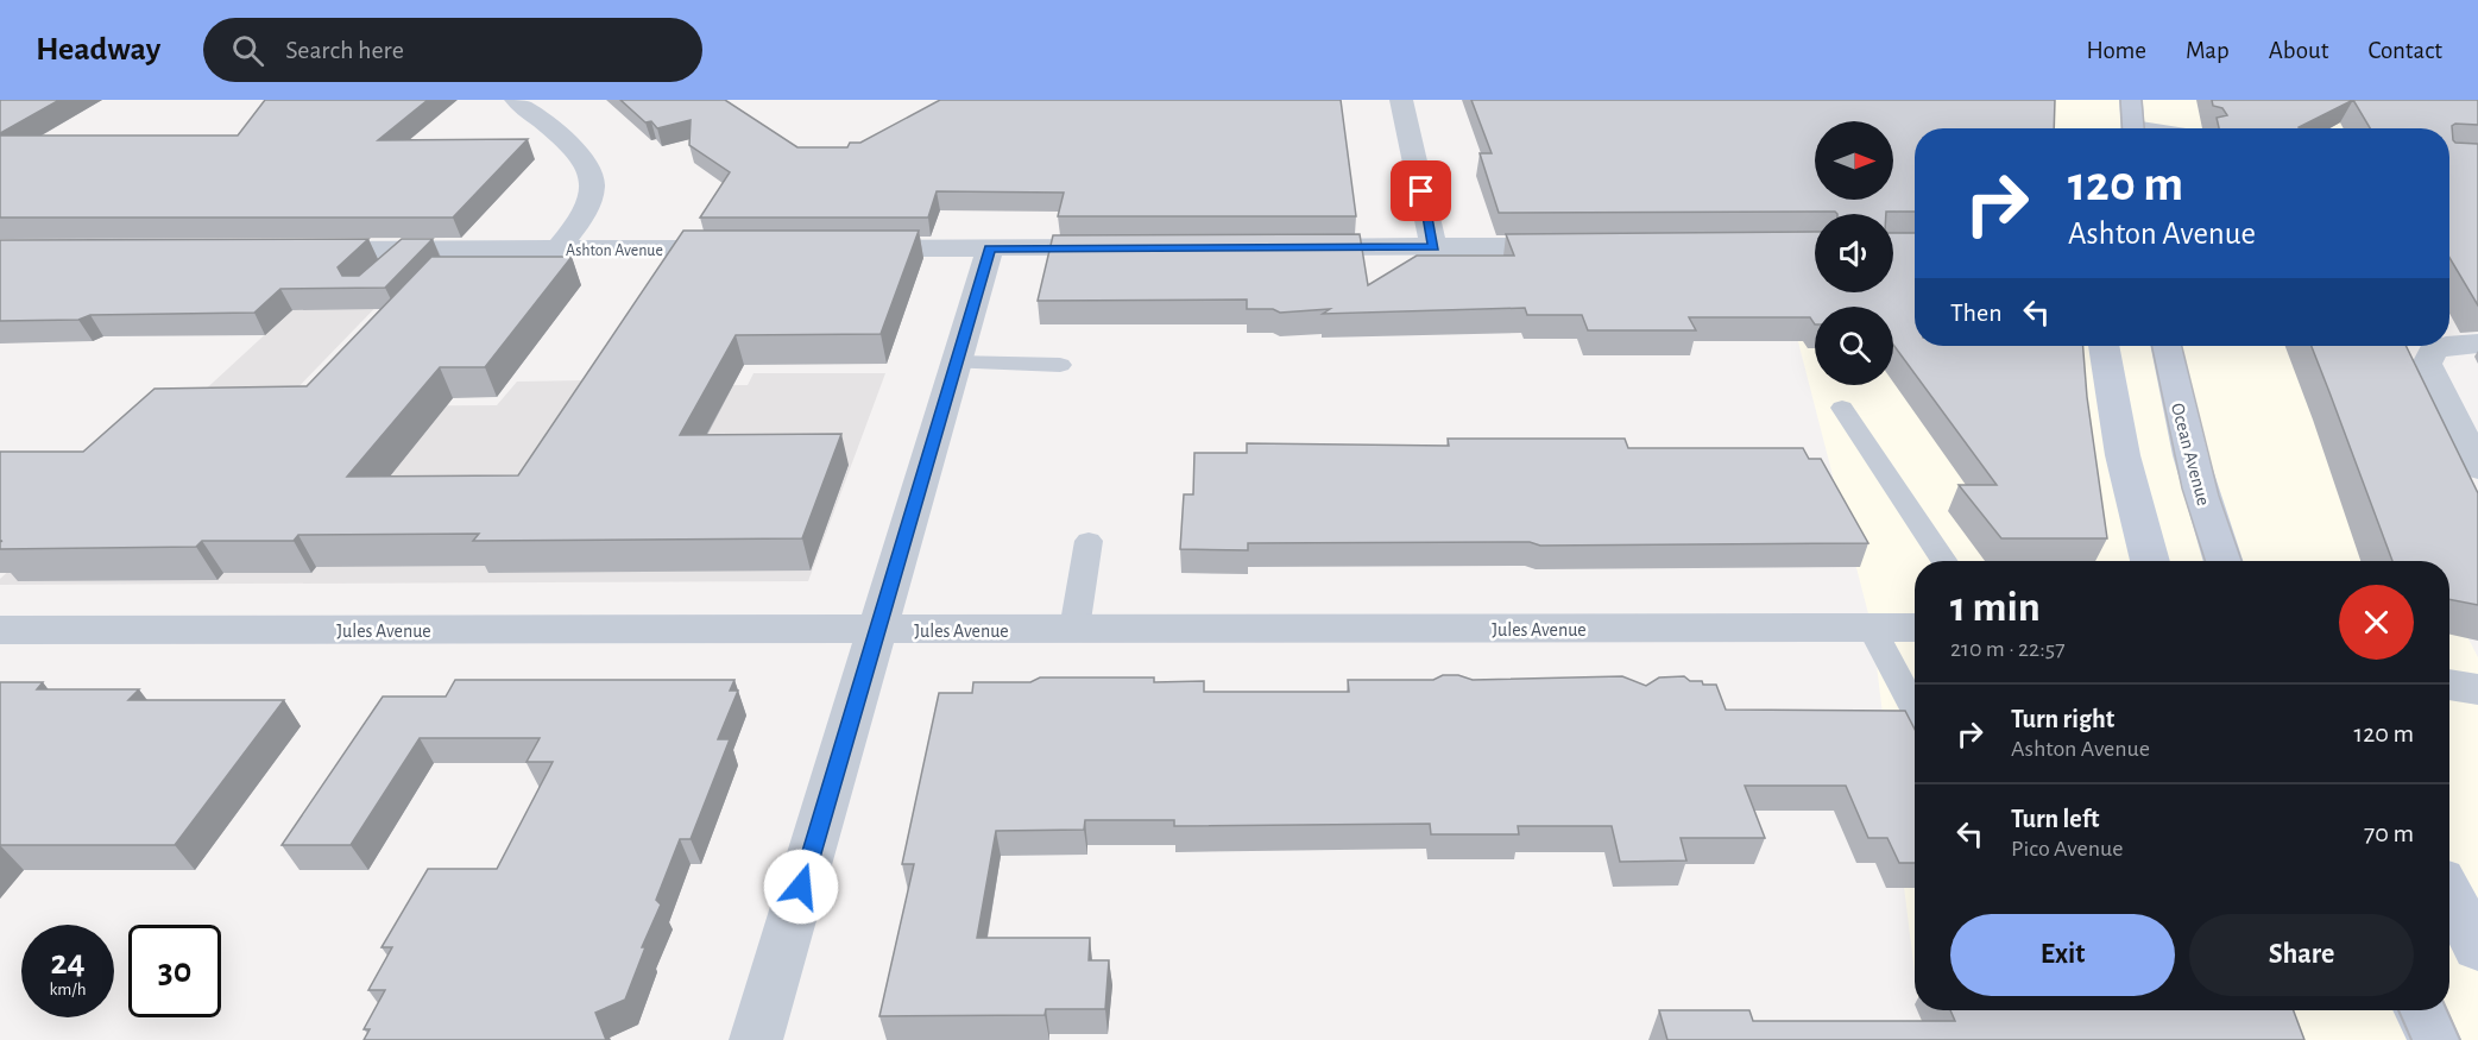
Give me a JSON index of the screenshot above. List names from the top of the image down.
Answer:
{
  "streets": {
    "main road": ["Ocean Avenue"],
    "street": ["Ashton Avenue", "Jules Avenue"]
  },
  "north": "right",
  "page": {
    "header": "Headway",
    "search": "Search here",
    "nav": [
      "Home",
      "Map",
      "About",
      "Contact"
    ],
    "turn": ["120 m", "Ashton Avenue"],
    "then": "Then",
    "heading": ["1 min", "210 m · 22:57"],
    "list": [
      {
        "name": "Turn right",
        "note": "Ashton Avenue",
        "value": "120 m"
      },
      {
        "name": "Turn left",
        "note": "Pico Avenue",
        "value": "70 m"
      }
    ],
    "buttons": ["Exit", "Share"],
    "speed": "24 km/h",
    "limit": "30"
  }
}
